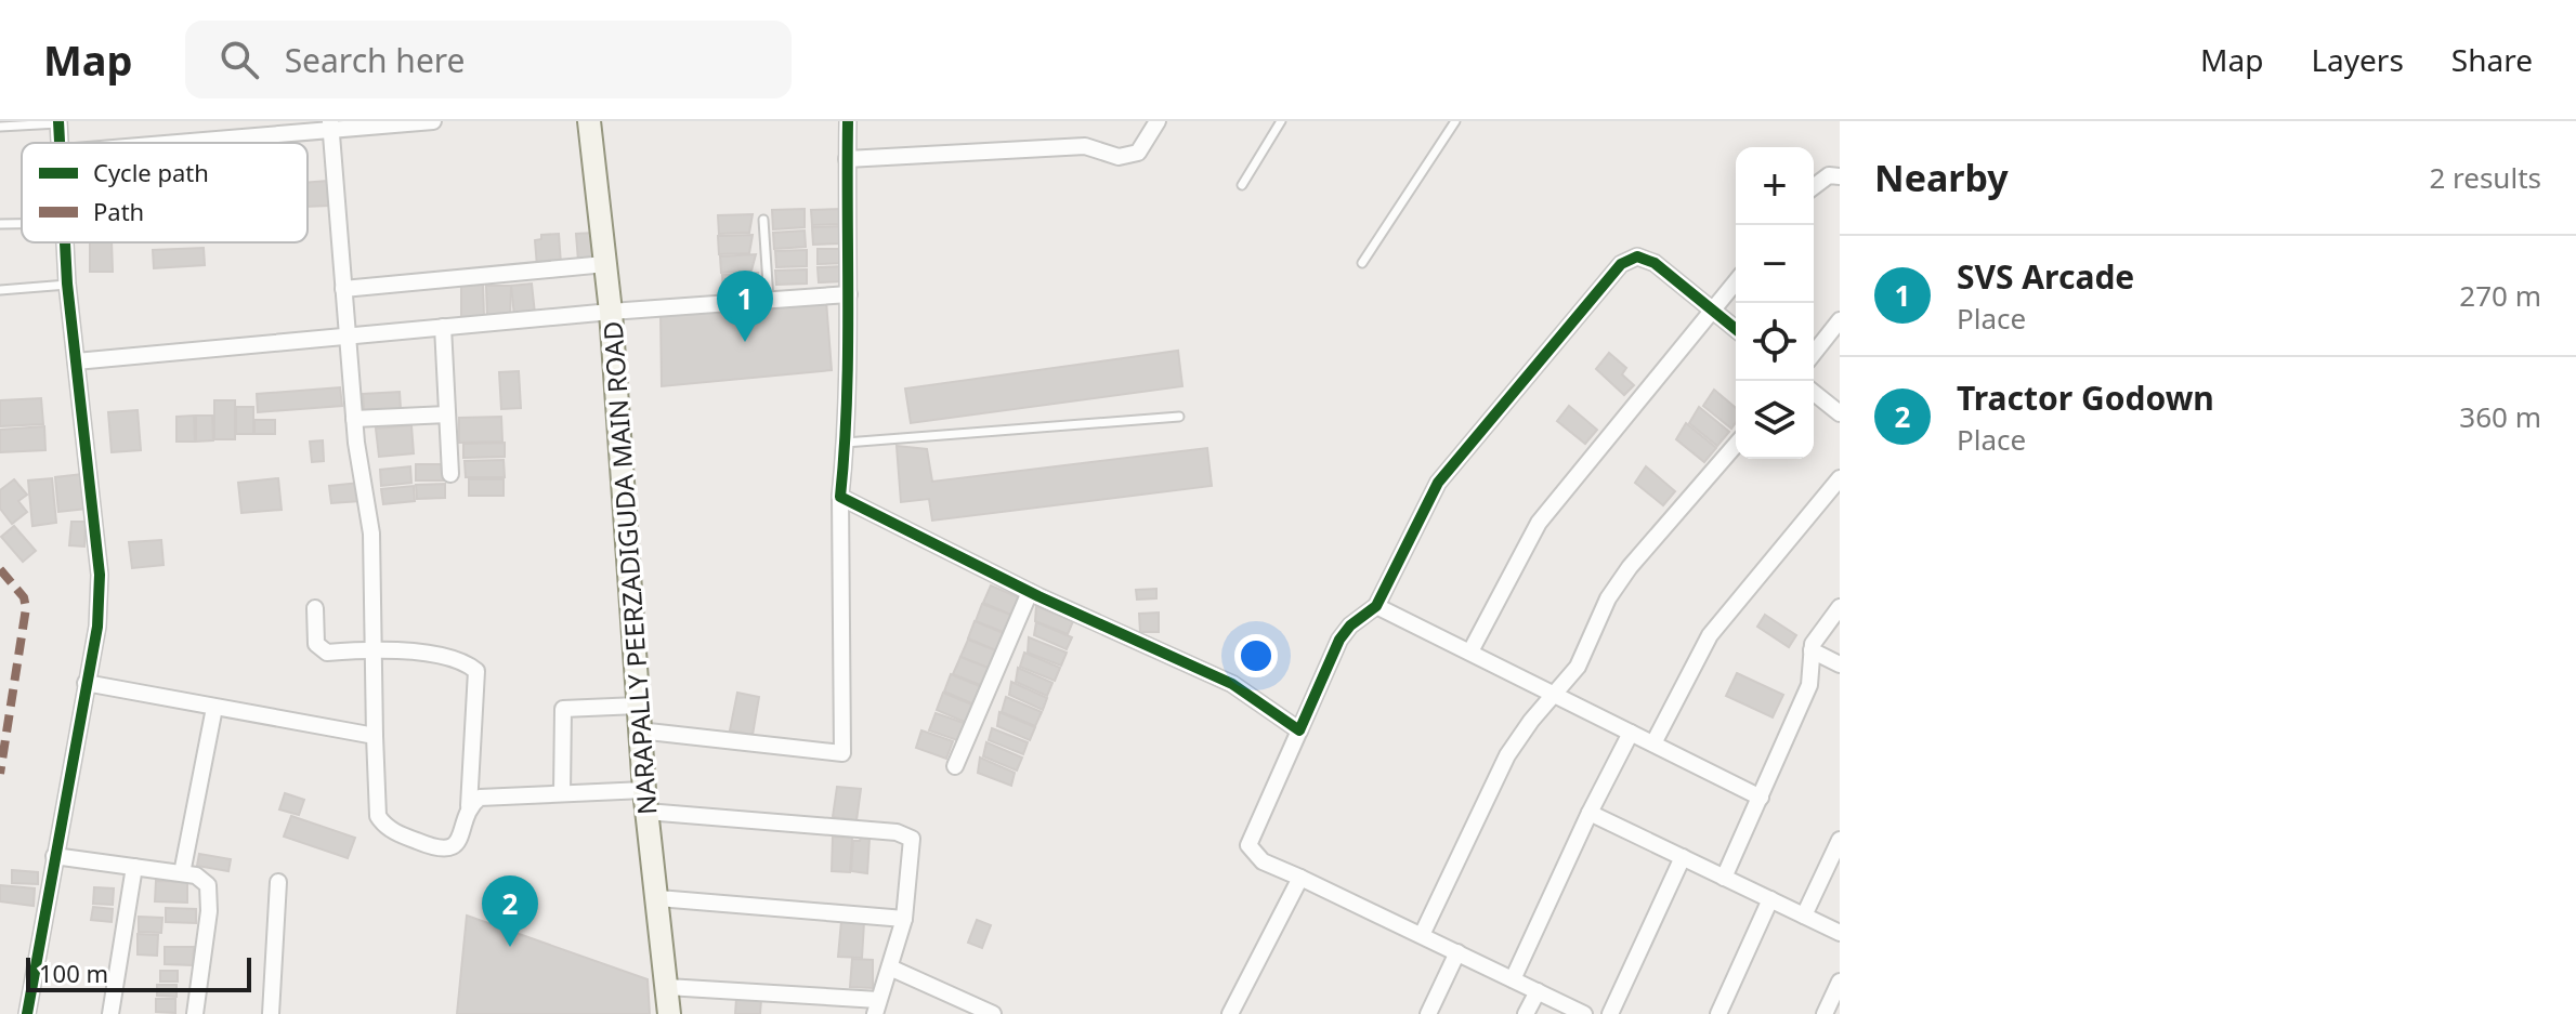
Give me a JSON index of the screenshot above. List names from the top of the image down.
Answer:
{
  "streets": {
    "street": ["NARAPALLY PEERZADIGUDA MAIN ROAD"]
  },
  "legend": ["Cycle path", "Path"],
  "scale_bar": "100 m",
  "page": {
    "header": "Map",
    "search": "Search here",
    "nav": ["Map", "Layers", "Share"],
    "heading": ["Nearby", "2 results"],
    "map_buttons": ["+", "−"],
    "list": [
      {
        "mark": "1",
        "name": "SVS Arcade",
        "note": "Place",
        "value": "270 m"
      },
      {
        "mark": "2",
        "name": "Tractor Godown",
        "note": "Place",
        "value": "360 m"
      }
    ],
    "pins": ["1", "2"],
    "scale": "100 m"
  }
}
